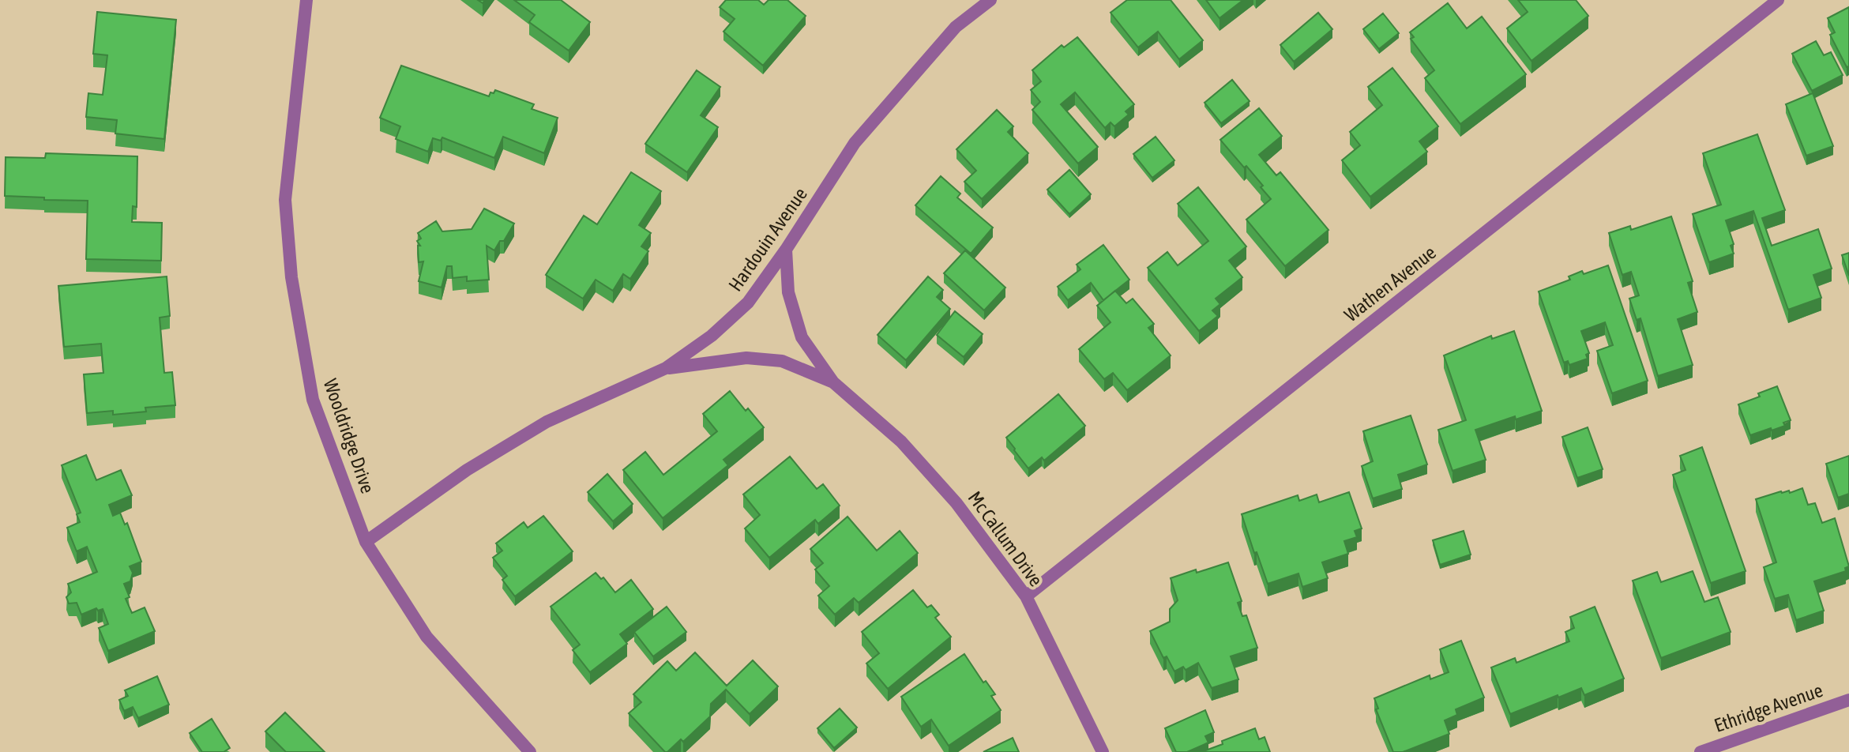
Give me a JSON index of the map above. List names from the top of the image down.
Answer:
{
  "streets": {
    "street": [
      "Hardouin Avenue",
      "Wathen Avenue",
      "Wooldridge Drive",
      "Mc Callum Drive",
      "Ethridge Avenue"
    ]
  },
  "crossings": [
    ["Hardouin Avenue", "Wooldridge Drive"],
    ["Hardouin Avenue", "Mc Callum Drive"],
    ["Wathen Avenue", "Mc Callum Drive"]
  ]
}
